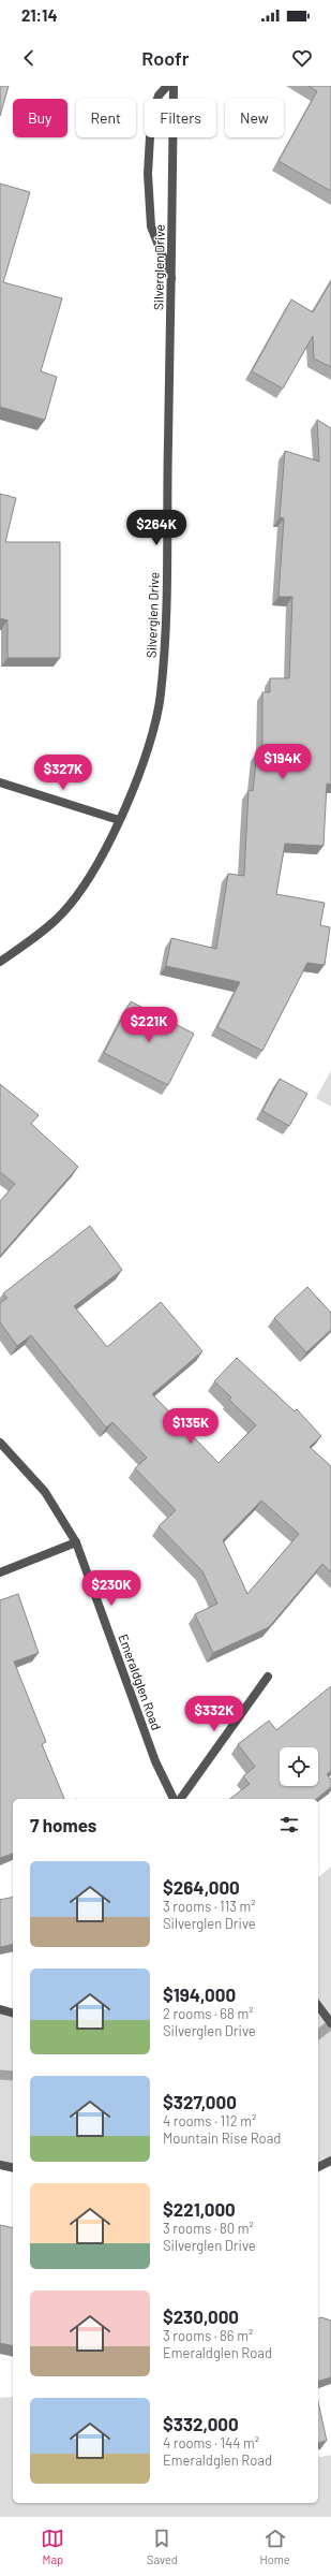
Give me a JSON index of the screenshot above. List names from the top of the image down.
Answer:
{
  "streets": {
    "street": ["Silverglen Drive", "Emeraldglen Road"]
  },
  "page": {
    "status": "21:14",
    "header": "Roofr",
    "chip": [
      "Buy",
      "Rent",
      "Filters",
      "New"
    ],
    "price": [
      "$264K",
      "$194K",
      "$327K",
      "$221K",
      "$135K",
      "$230K",
      "$332K"
    ],
    "heading": "7 homes",
    "list": [
      {
        "name": "$264,000",
        "note": "3 rooms · 113 m² · Silverglen Drive"
      },
      {
        "name": "$194,000",
        "note": "2 rooms · 68 m² · Silverglen Drive"
      },
      {
        "name": "$327,000",
        "note": "4 rooms · 112 m² · Mountain Rise Road"
      },
      {
        "name": "$221,000",
        "note": "3 rooms · 80 m² · Silverglen Drive"
      },
      {
        "name": "$230,000",
        "note": "3 rooms · 86 m² · Emeraldglen Road"
      },
      {
        "name": "$332,000",
        "note": "4 rooms · 144 m² · Emeraldglen Road"
      }
    ],
    "tabs": ["Map", "Saved", "Home"]
  }
}
